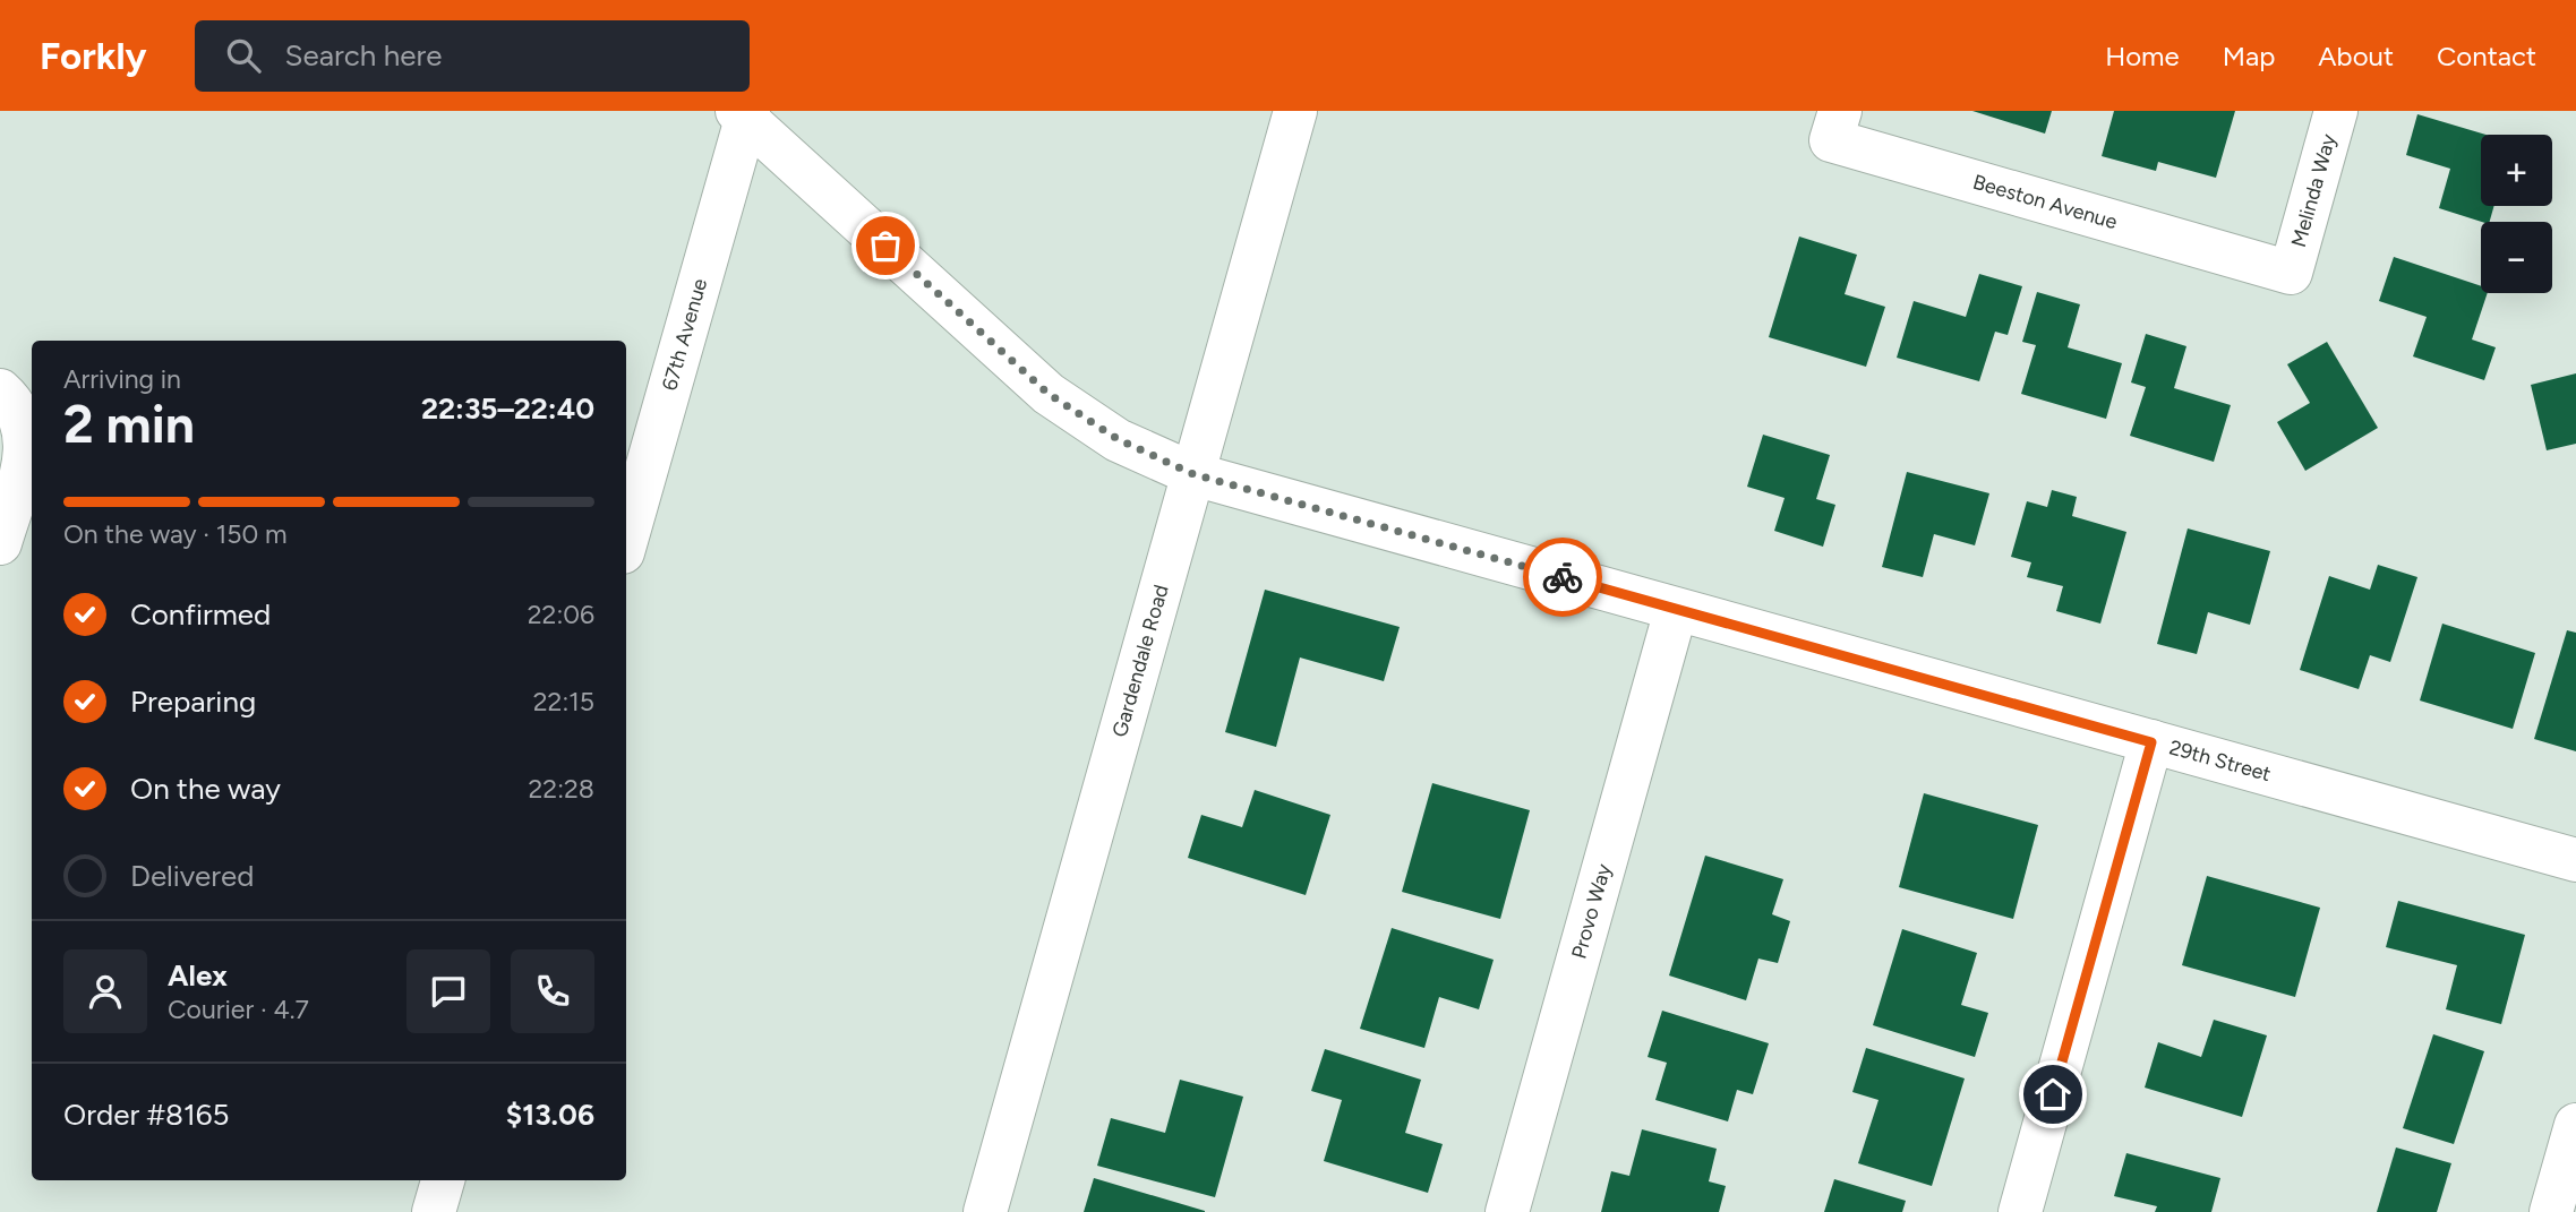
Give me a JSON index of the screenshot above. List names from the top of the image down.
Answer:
{
  "streets": {
    "street": [
      "Melinda Way",
      "Beeston Avenue",
      "67th Avenue",
      "Gardendale Road",
      "29th Street",
      "Provo Way"
    ]
  },
  "crossings": [
    ["Melinda Way", "Beeston Avenue"],
    ["67th Avenue", "29th Street"],
    ["Gardendale Road", "29th Street"],
    ["29th Street", "Provo Way"]
  ],
  "page": {
    "header": "Forkly",
    "search": "Search here",
    "nav": [
      "Home",
      "Map",
      "About",
      "Contact"
    ],
    "map_buttons": ["+", "−"],
    "heading": ["2 min", "Arriving in", "22:35–22:40"],
    "panel": [
      "Alex",
      "Courier · 4.7",
      "Order #8165",
      "$13.06"
    ],
    "bar": "On the way · 150 m",
    "list": [
      ["Confirmed", "22:06"],
      ["Preparing", "22:15"],
      ["On the way", "22:28"],
      "Delivered"
    ]
  }
}
